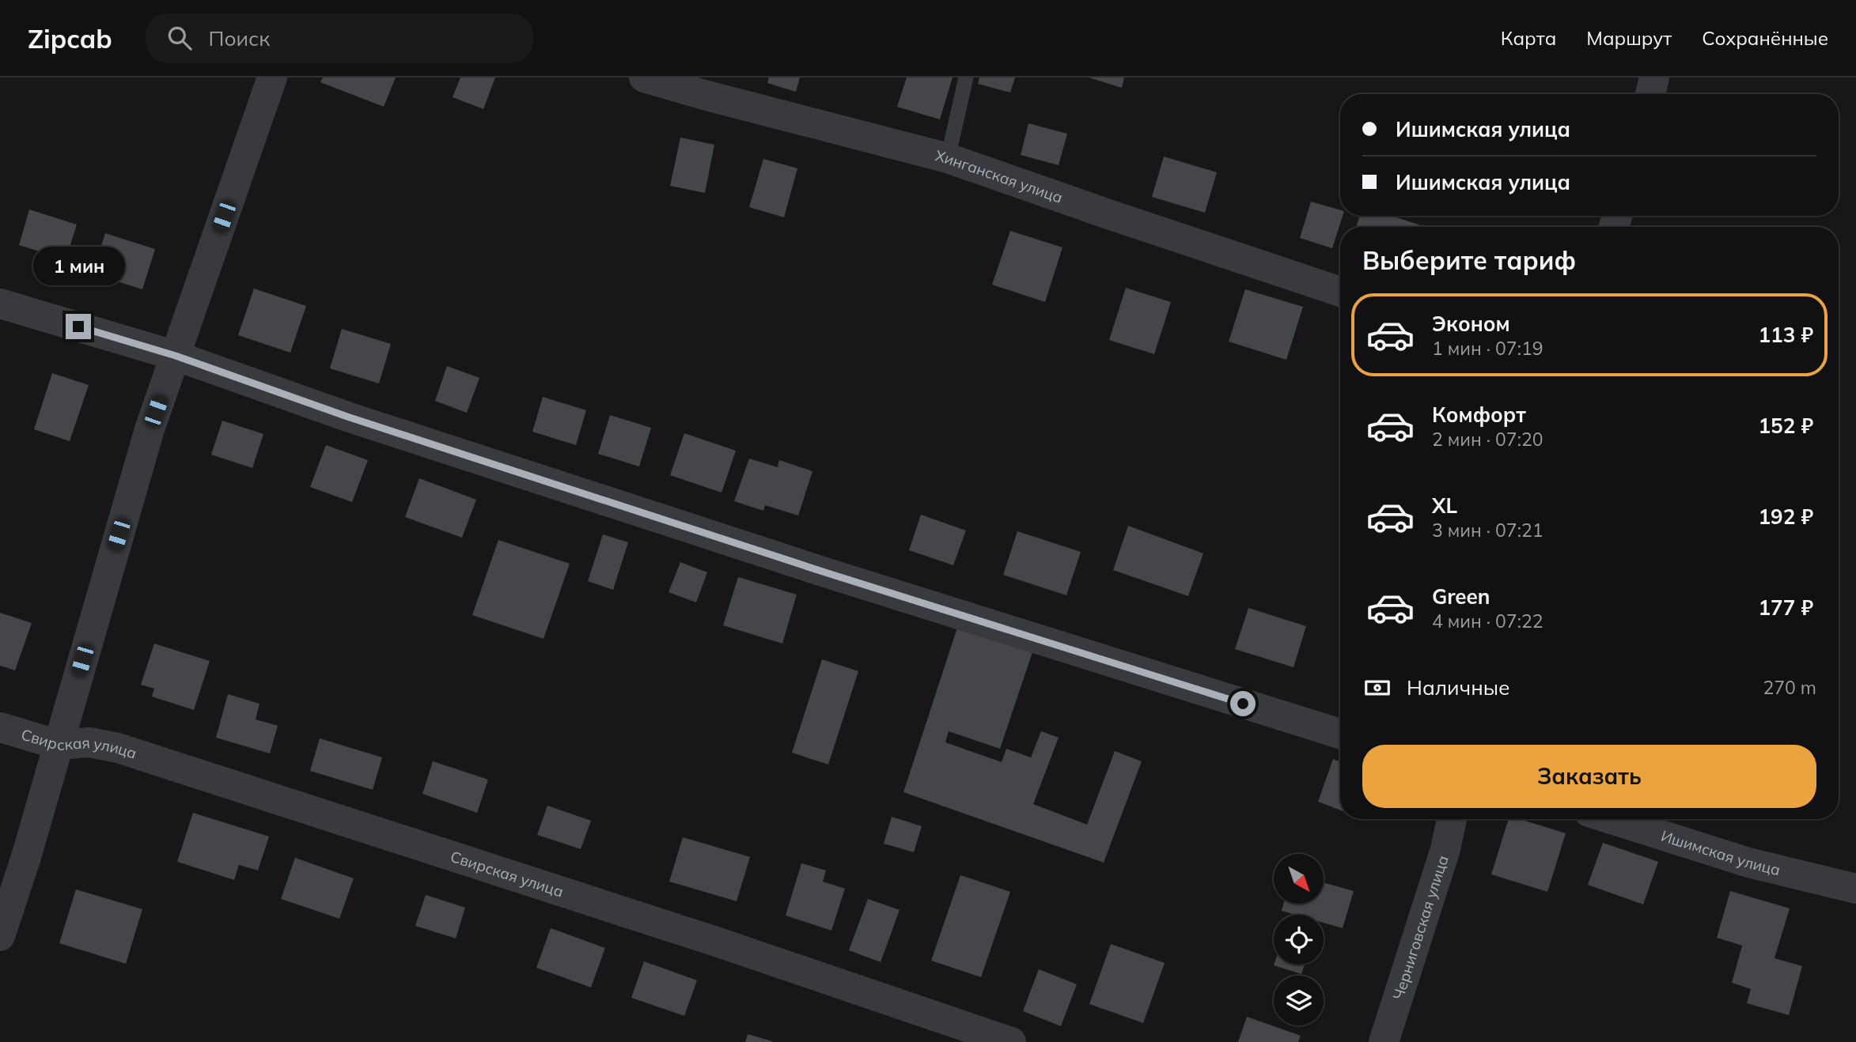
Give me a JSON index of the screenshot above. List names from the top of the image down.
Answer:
{
  "streets": {
    "street": [
      "Хинганская улица",
      "Свирская улица",
      "Ишимская улица",
      "Черниговская улица"
    ]
  },
  "north": "bottom right",
  "page": {
    "header": "Zipcab",
    "search": "Поиск",
    "nav": ["Карта", "Маршрут", "Сохранённые"],
    "banner": ["Ишимская улица", "Ишимская улица"],
    "heading": "Выберите тариф",
    "bubble": "1 мин",
    "list": [
      {
        "name": "Эконом",
        "note": "1 мин · 07:19",
        "value": "113 ₽"
      },
      {
        "name": "Комфорт",
        "note": "2 мин · 07:20",
        "value": "152 ₽"
      },
      {
        "name": "XL",
        "note": "3 мин · 07:21",
        "value": "192 ₽"
      },
      {
        "name": "Green",
        "note": "4 мин · 07:22",
        "value": "177 ₽"
      }
    ],
    "pay": ["Наличные", "270 m"],
    "buttons": "Заказать"
  }
}
